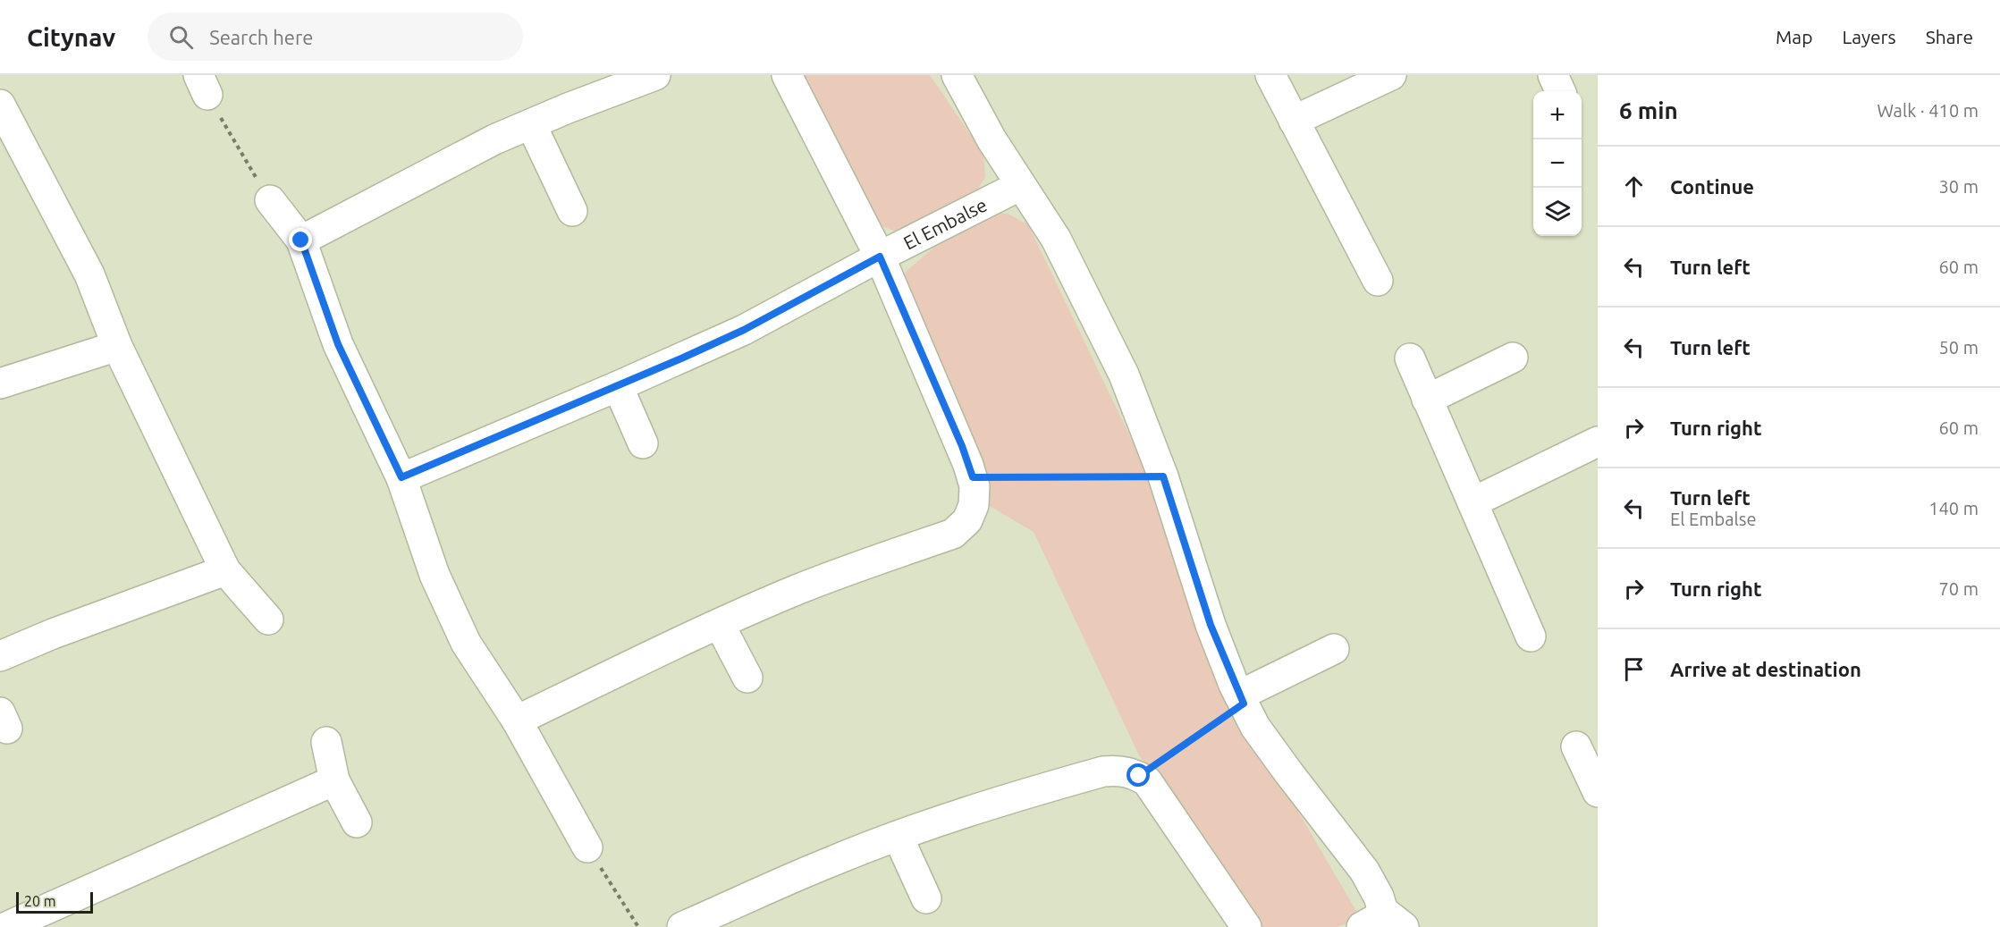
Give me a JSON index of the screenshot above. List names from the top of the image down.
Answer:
{
  "streets": {
    "street": ["El Embalse"]
  },
  "scale_bar": "20 m",
  "page": {
    "header": "Citynav",
    "search": "Search here",
    "nav": ["Map", "Layers", "Share"],
    "heading": ["6 min", "Walk · 410 m"],
    "map_buttons": ["+", "−"],
    "list": [
      ["Continue", "30 m"],
      ["Turn left", "60 m"],
      ["Turn left", "50 m"],
      ["Turn right", "60 m"],
      ["Turn left", "El Embalse", "140 m"],
      ["Turn right", "70 m"],
      "Arrive at destination"
    ],
    "scale": "20 m"
  }
}
